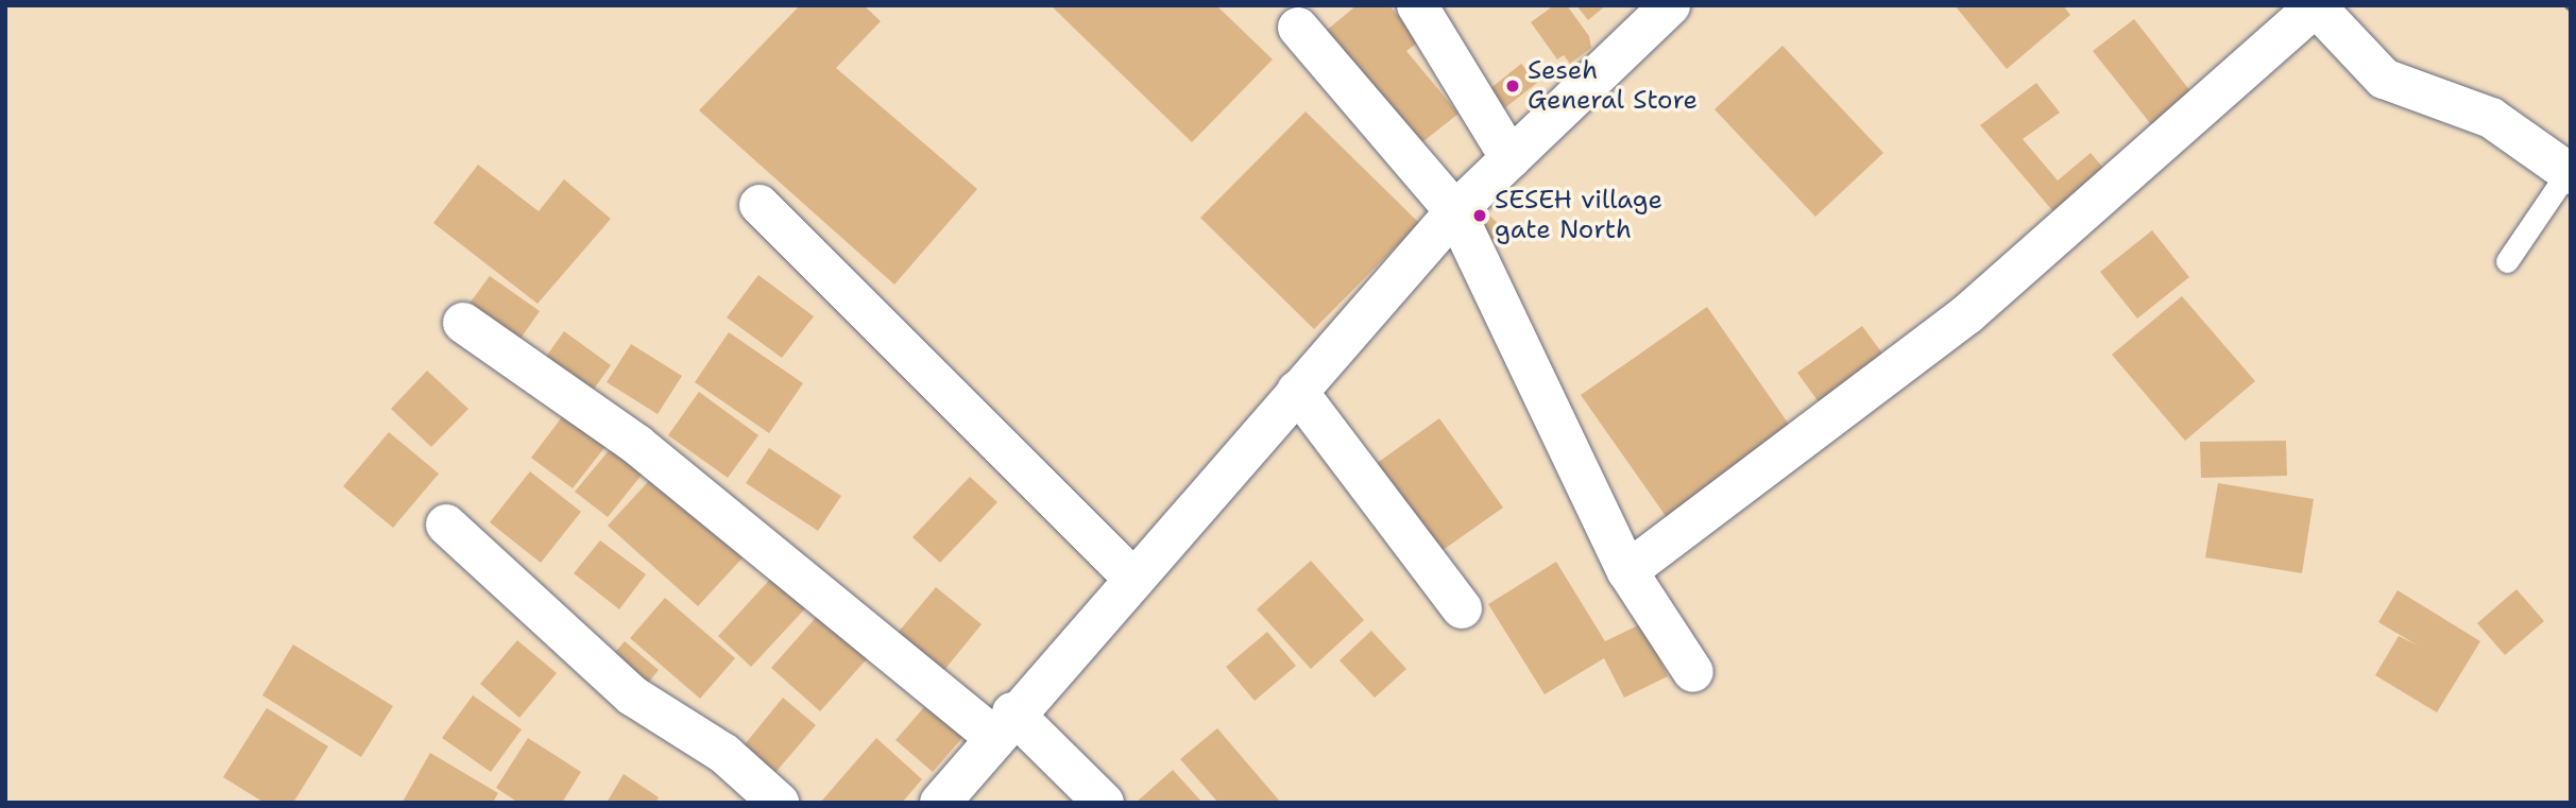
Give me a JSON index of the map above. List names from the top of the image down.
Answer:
{
  "places": ["Seseh General Store", "SESEH village gate North"]
}
